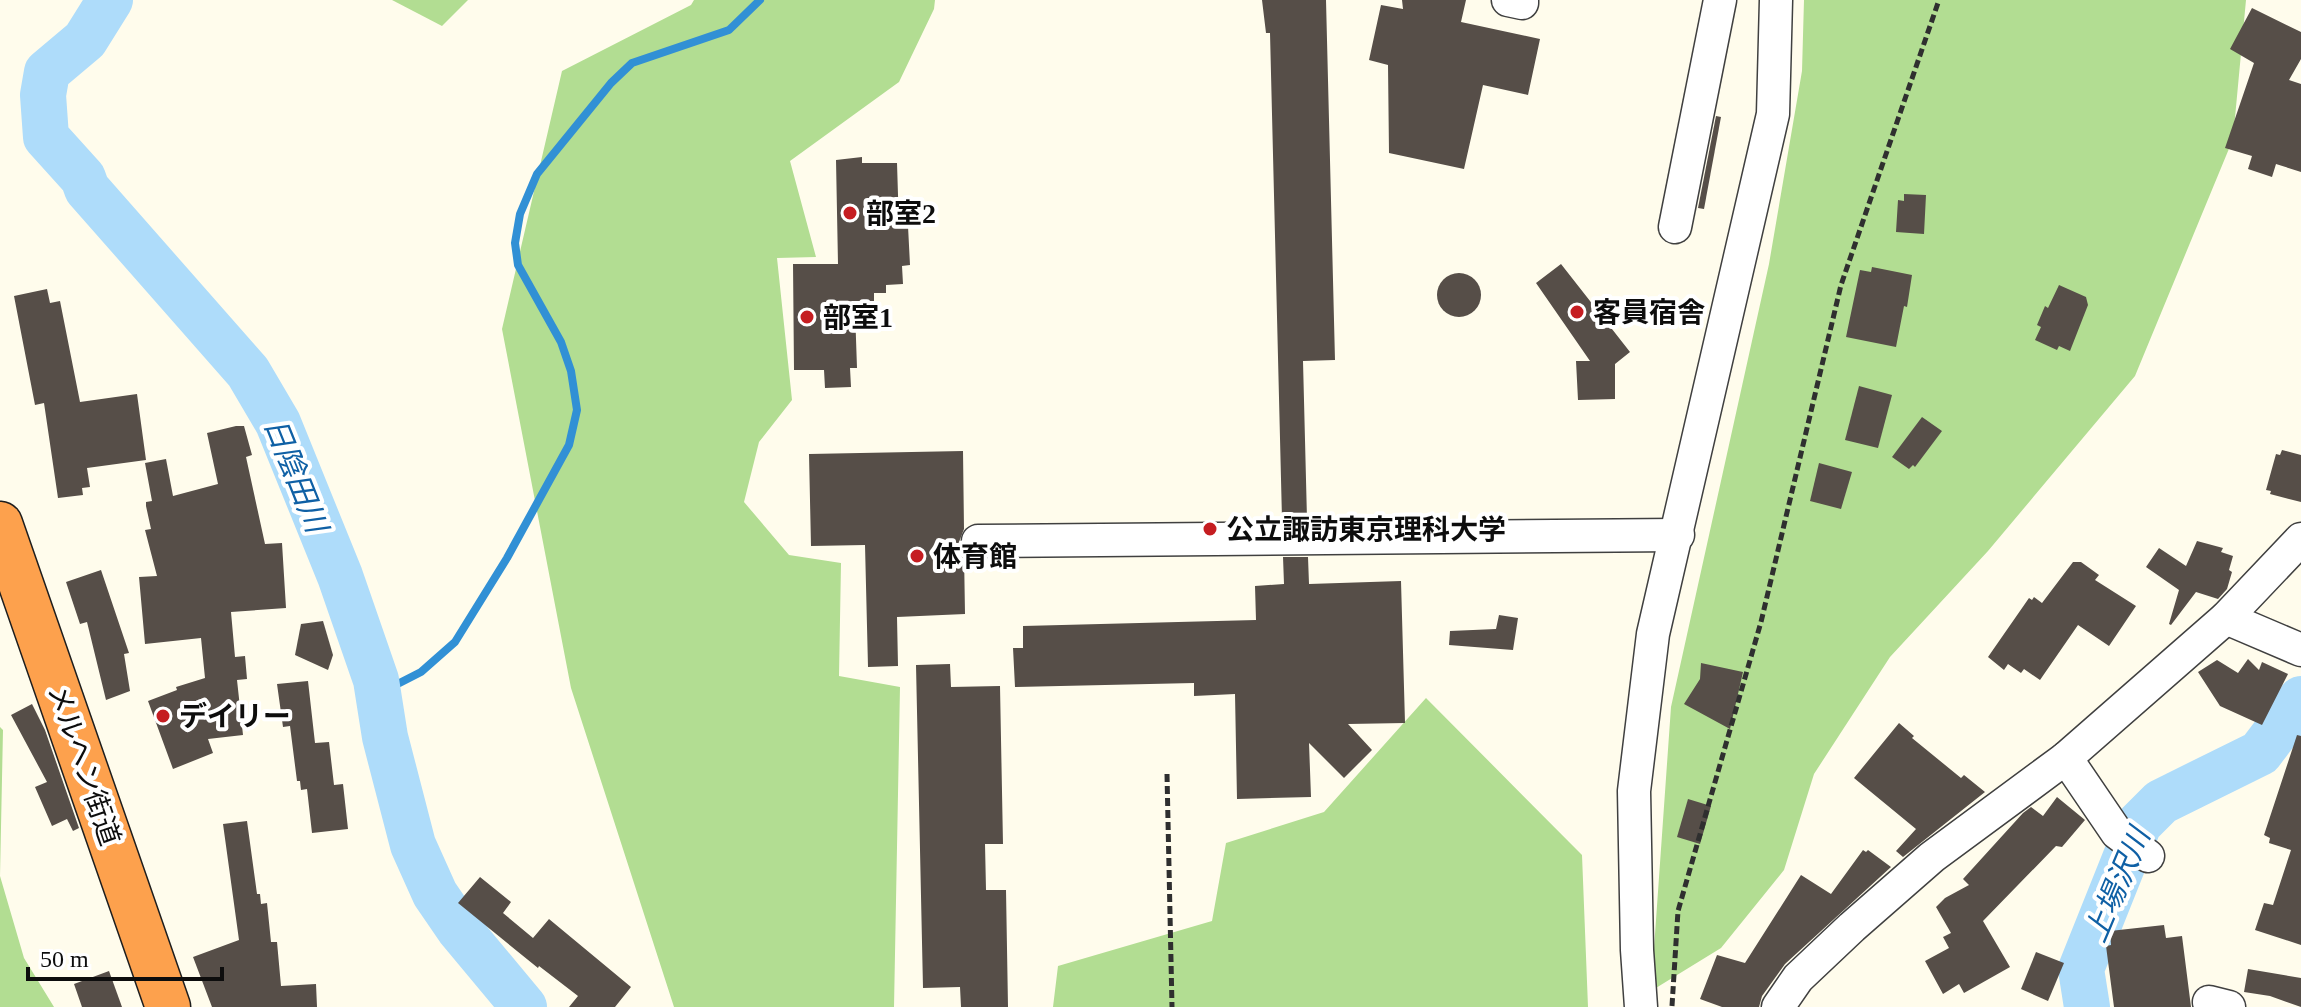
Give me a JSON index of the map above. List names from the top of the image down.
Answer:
{
  "streets": {
    "highway": ["メルヘン街道"]
  },
  "water": ["日陰田川", "上場沢川"],
  "places": [
    "部室2",
    "客員宿舎",
    "部室1",
    "公立諏訪東京理科大学",
    "体育館",
    "デイリー"
  ],
  "scale_bar": "50 m"
}
